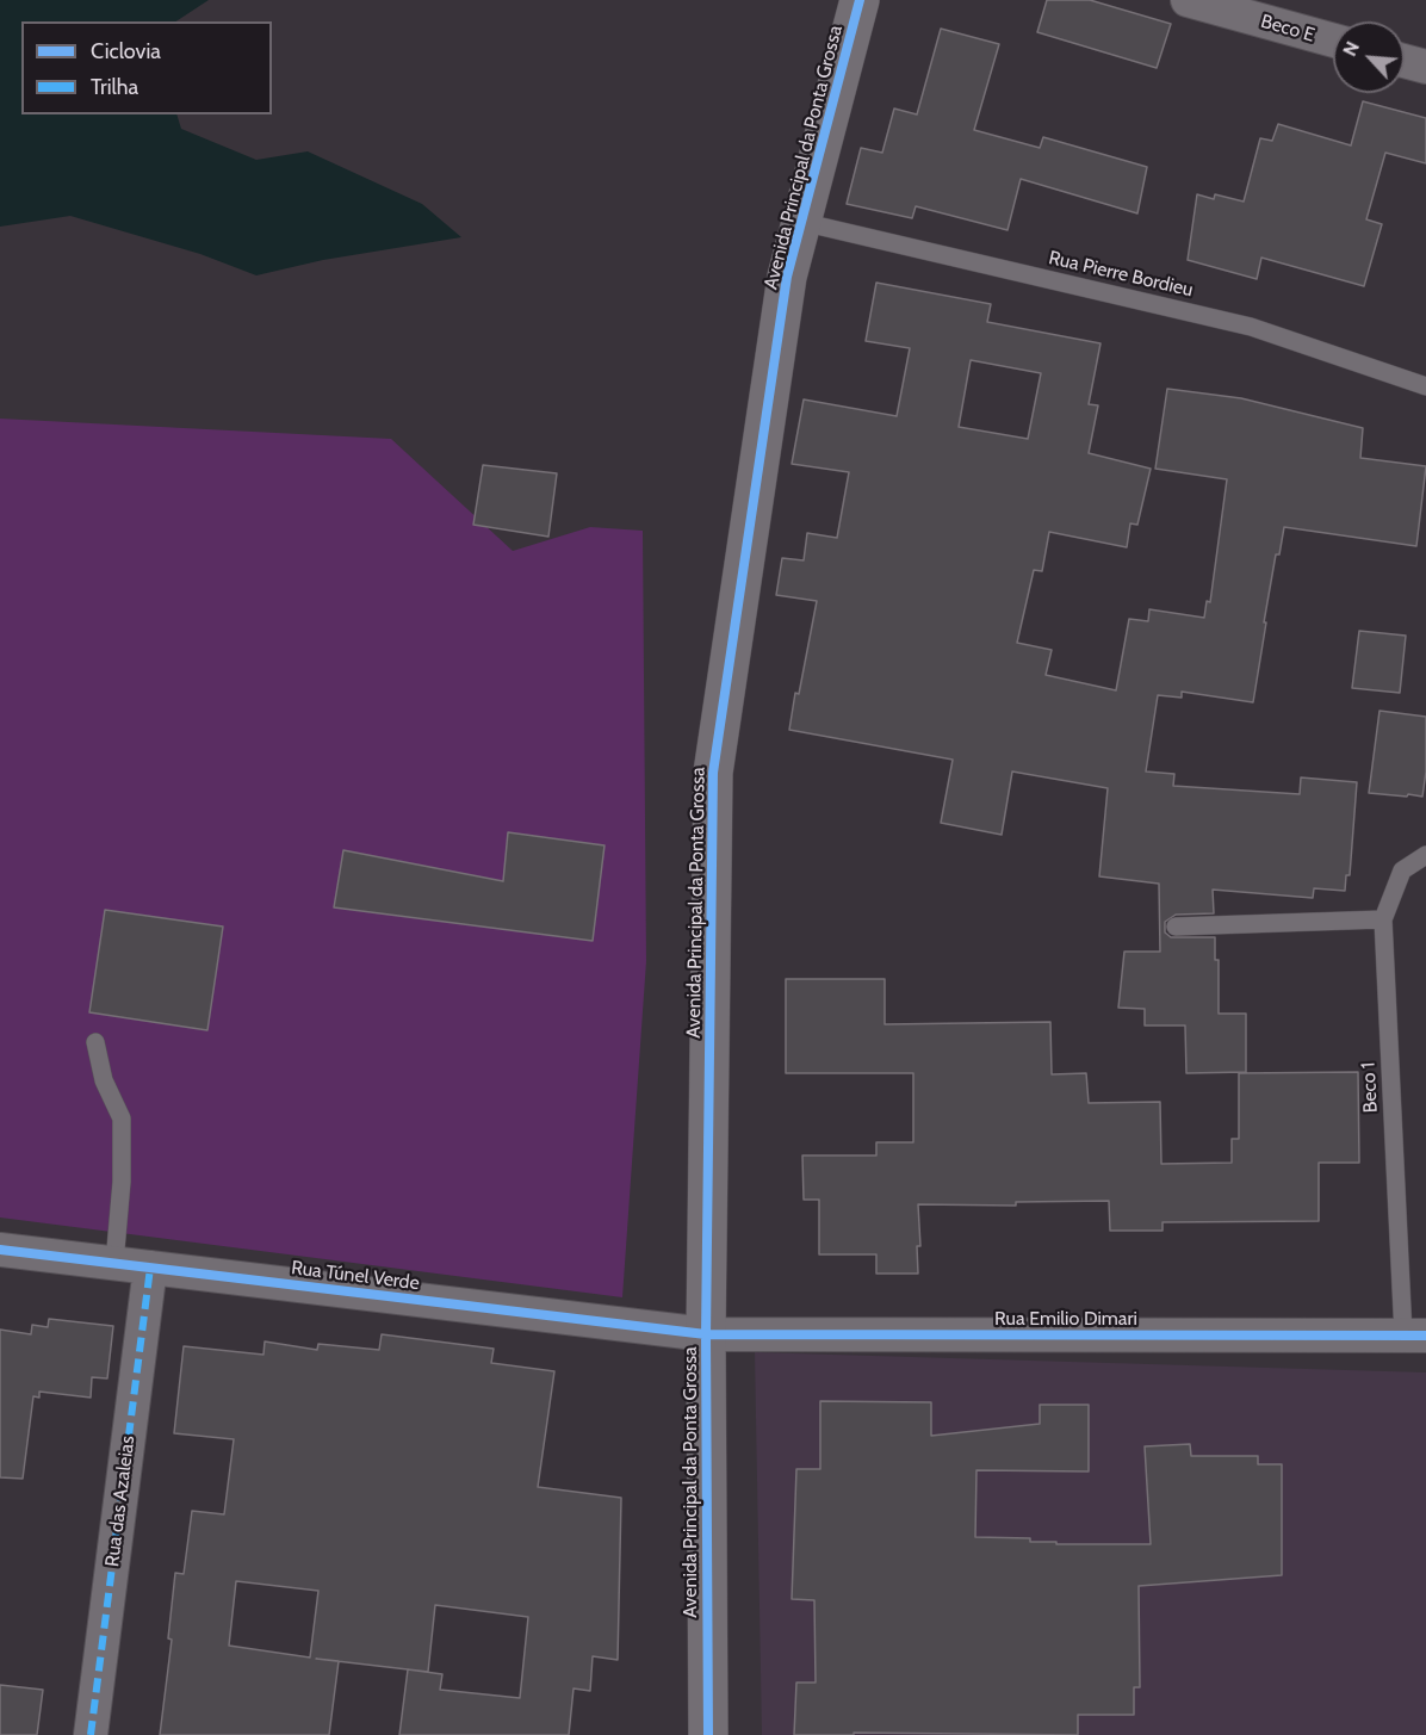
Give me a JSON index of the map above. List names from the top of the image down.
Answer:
{
  "streets": {
    "main road": ["Avenida Principal da Ponta Grossa"],
    "street": [
      "Beco E",
      "Rua Túnel Verde",
      "Rua Emilio Dimari",
      "Rua das Azaleias"
    ],
    "lane": ["Rua Pierre Bordieu", "Beco 1"]
  },
  "crossings": [
    ["Avenida Principal da Ponta Grossa", "Rua Pierre Bordieu"],
    ["Avenida Principal da Ponta Grossa", "Rua Túnel Verde"],
    ["Avenida Principal da Ponta Grossa", "Rua Emilio Dimari"],
    ["Beco 1", "Rua Emilio Dimari"],
    ["Rua Túnel Verde", "Rua Emilio Dimari"],
    ["Rua Túnel Verde", "Rua das Azaleias"]
  ],
  "legend": ["Ciclovia", "Trilha"],
  "north": "top left"
}
